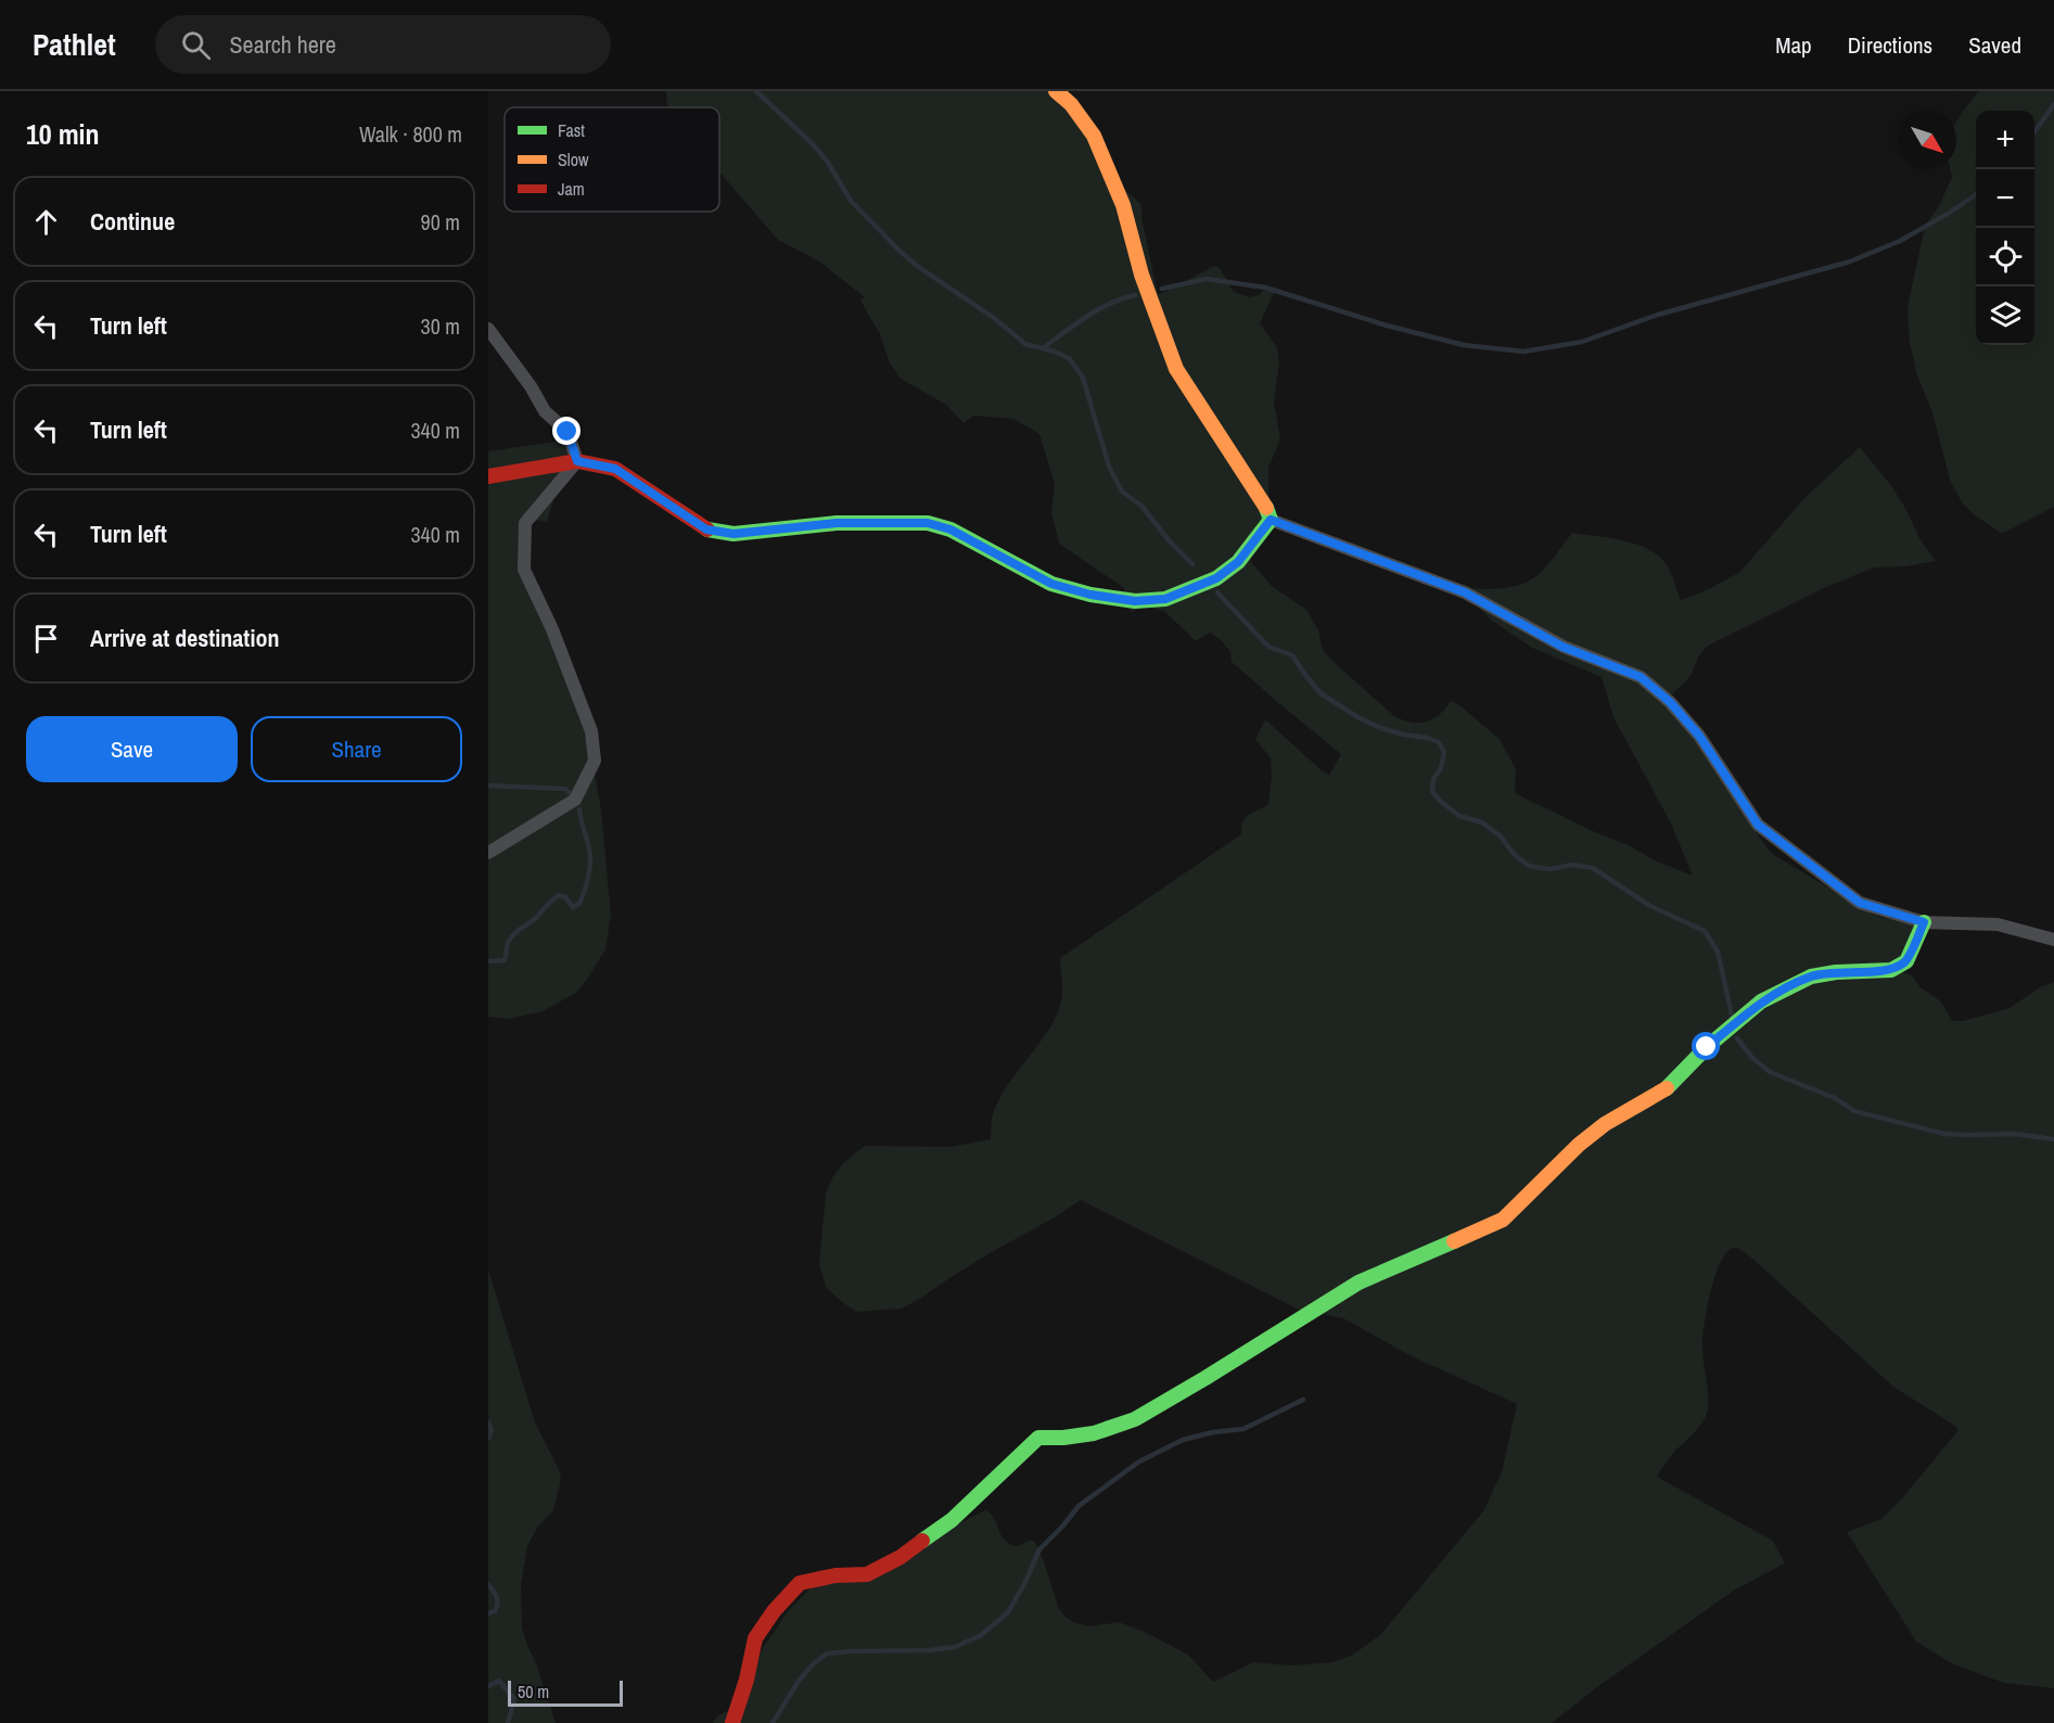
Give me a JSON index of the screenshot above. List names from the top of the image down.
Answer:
{
  "legend": ["Fast", "Slow", "Jam"],
  "scale_bar": "50 m",
  "north": "bottom right",
  "page": {
    "header": "Pathlet",
    "search": "Search here",
    "nav": ["Map", "Directions", "Saved"],
    "heading": ["10 min", "Walk · 800 m"],
    "map_buttons": ["+", "−"],
    "list": [
      ["Continue", "90 m"],
      ["Turn left", "30 m"],
      ["Turn left", "340 m"],
      ["Turn left", "340 m"],
      "Arrive at destination"
    ],
    "buttons": ["Save", "Share"],
    "scale": "50 m"
  }
}
